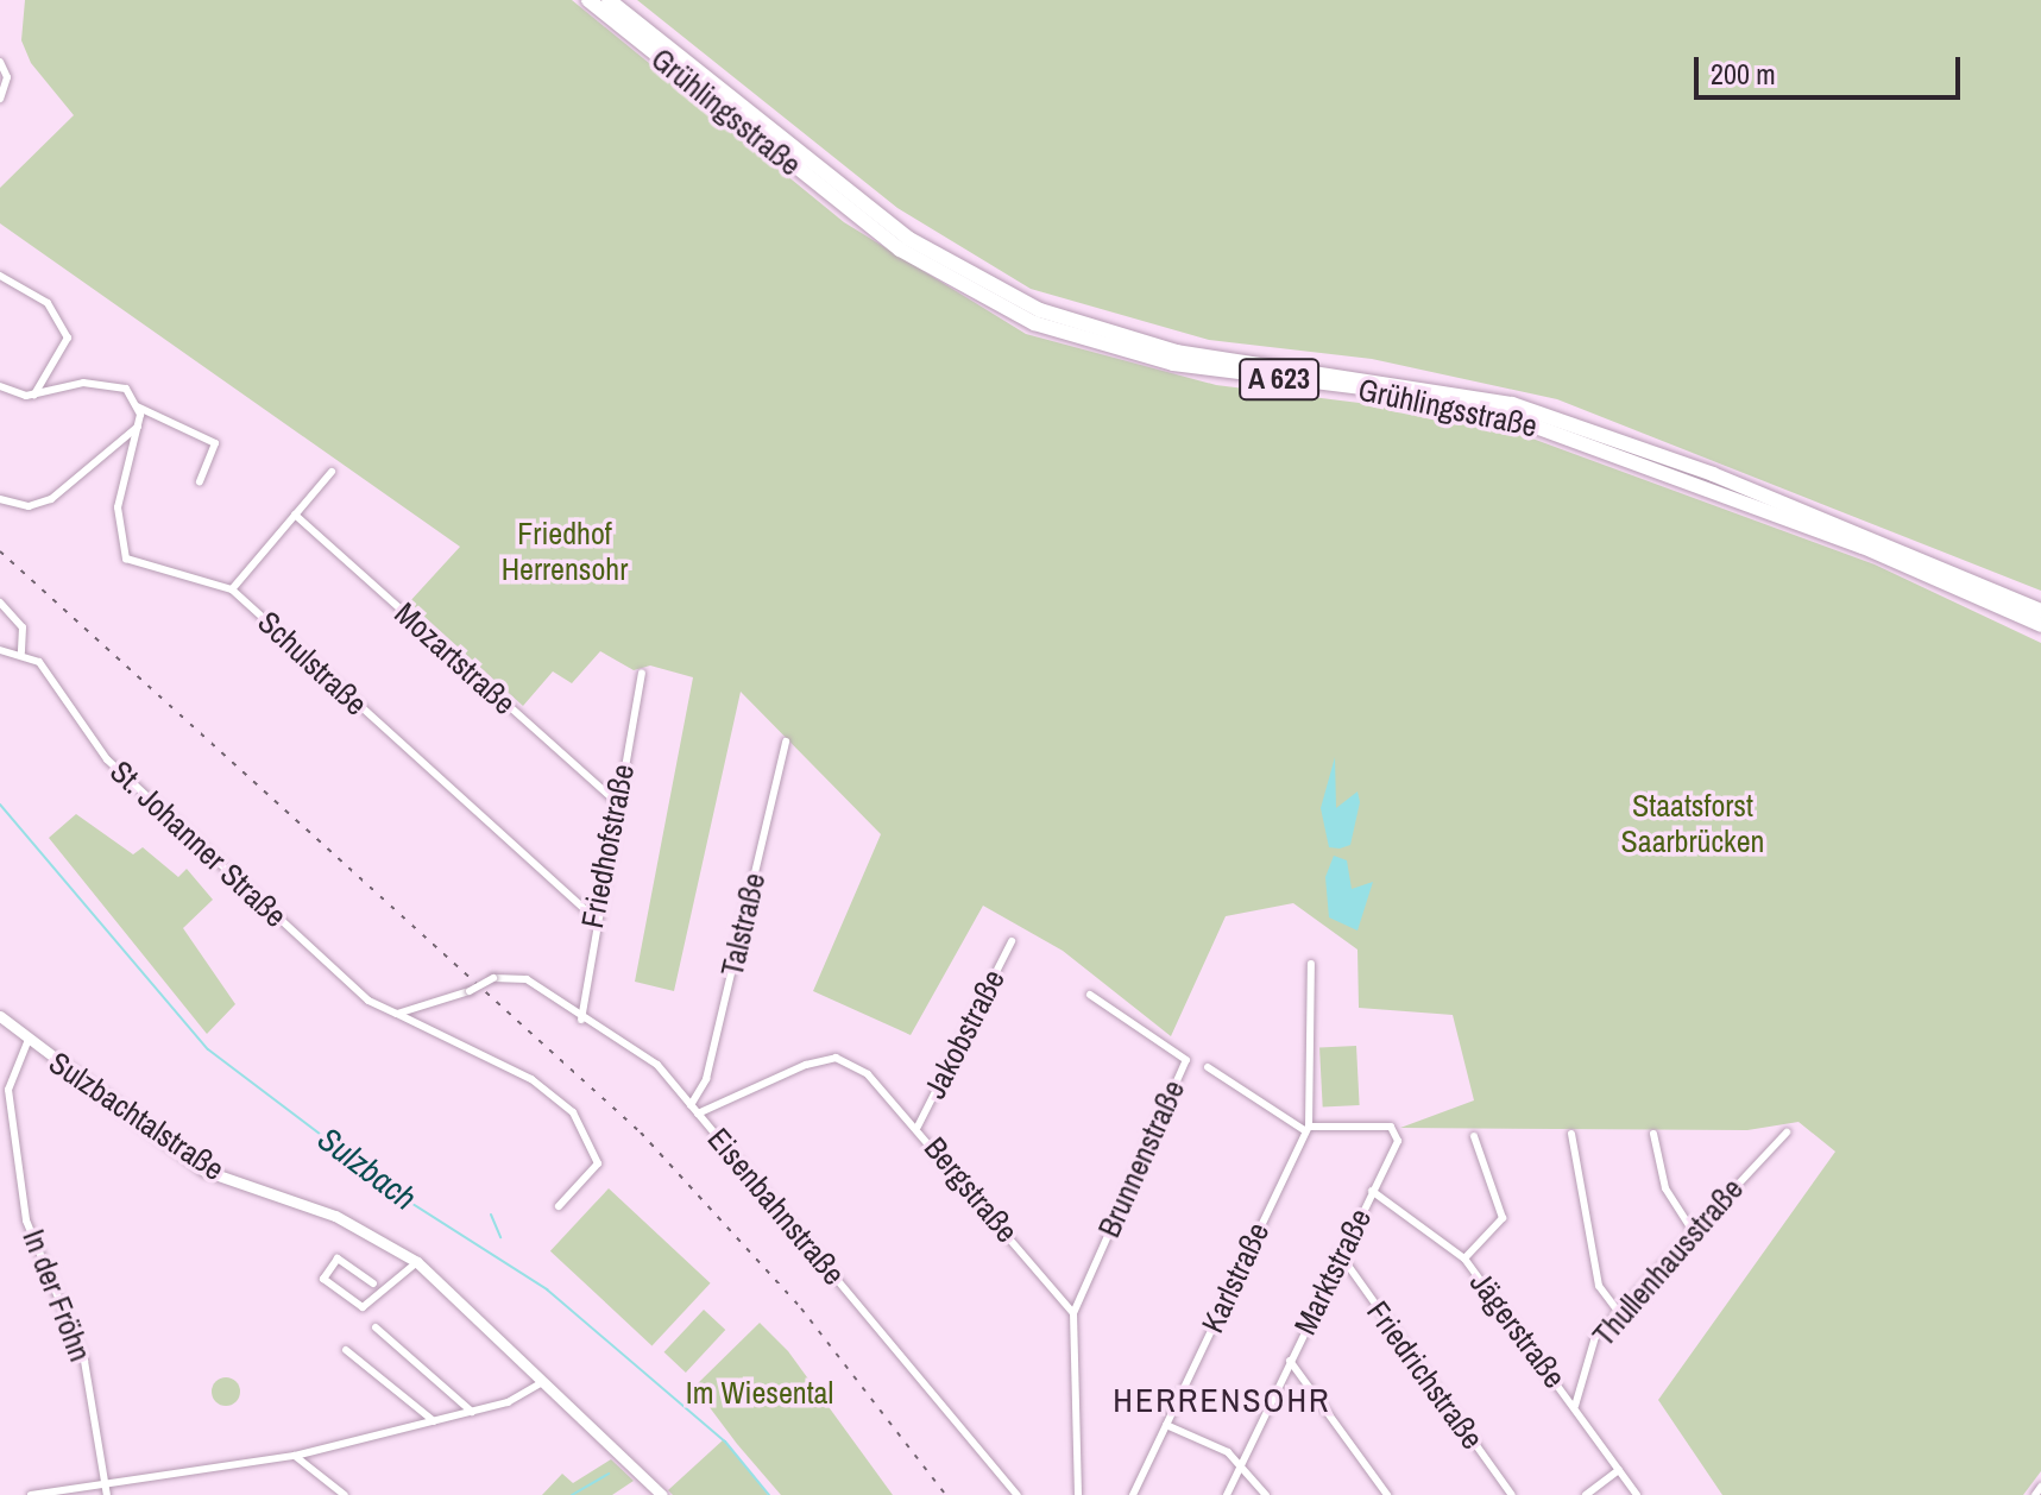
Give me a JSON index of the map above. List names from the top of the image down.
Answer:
{
  "streets": {
    "highway": ["Grühlingsstraße", "A 623"],
    "main road": ["Sulzbachtalstraße"],
    "street": [
      "Mozartstraße",
      "Schulstraße",
      "St. Johanner Straße",
      "Friedhofstraße",
      "Talstraße",
      "Jakobstraße",
      "Brunnenstraße",
      "Bergstraße",
      "Eisenbahnstraße",
      "Thullenhausstraße",
      "Marktstraße",
      "Karlstraße",
      "In der Fröhn",
      "Jägerstraße",
      "Friedrichstraße"
    ]
  },
  "crossings": [
    ["Mozartstraße", "Friedhofstraße"],
    ["Schulstraße", "Friedhofstraße"],
    ["St. Johanner Straße", "Eisenbahnstraße"],
    ["Friedhofstraße", "Eisenbahnstraße"],
    ["Talstraße", "Eisenbahnstraße"],
    ["Jakobstraße", "Bergstraße"],
    ["Sulzbachtalstraße", "In der Fröhn"],
    ["Brunnenstraße", "Bergstraße"],
    ["Bergstraße", "Eisenbahnstraße"],
    ["Thullenhausstraße", "Jägerstraße"],
    ["Marktstraße", "Karlstraße"],
    ["Marktstraße", "Jägerstraße"],
    ["Marktstraße", "Friedrichstraße"]
  ],
  "districts": ["HERRENSOHR"],
  "water": ["Sulzbach"],
  "parks": ["Friedhof Herrensohr", "Staatsforst Saarbrücken", "Im Wiesental"],
  "scale_bar": "200 m"
}
